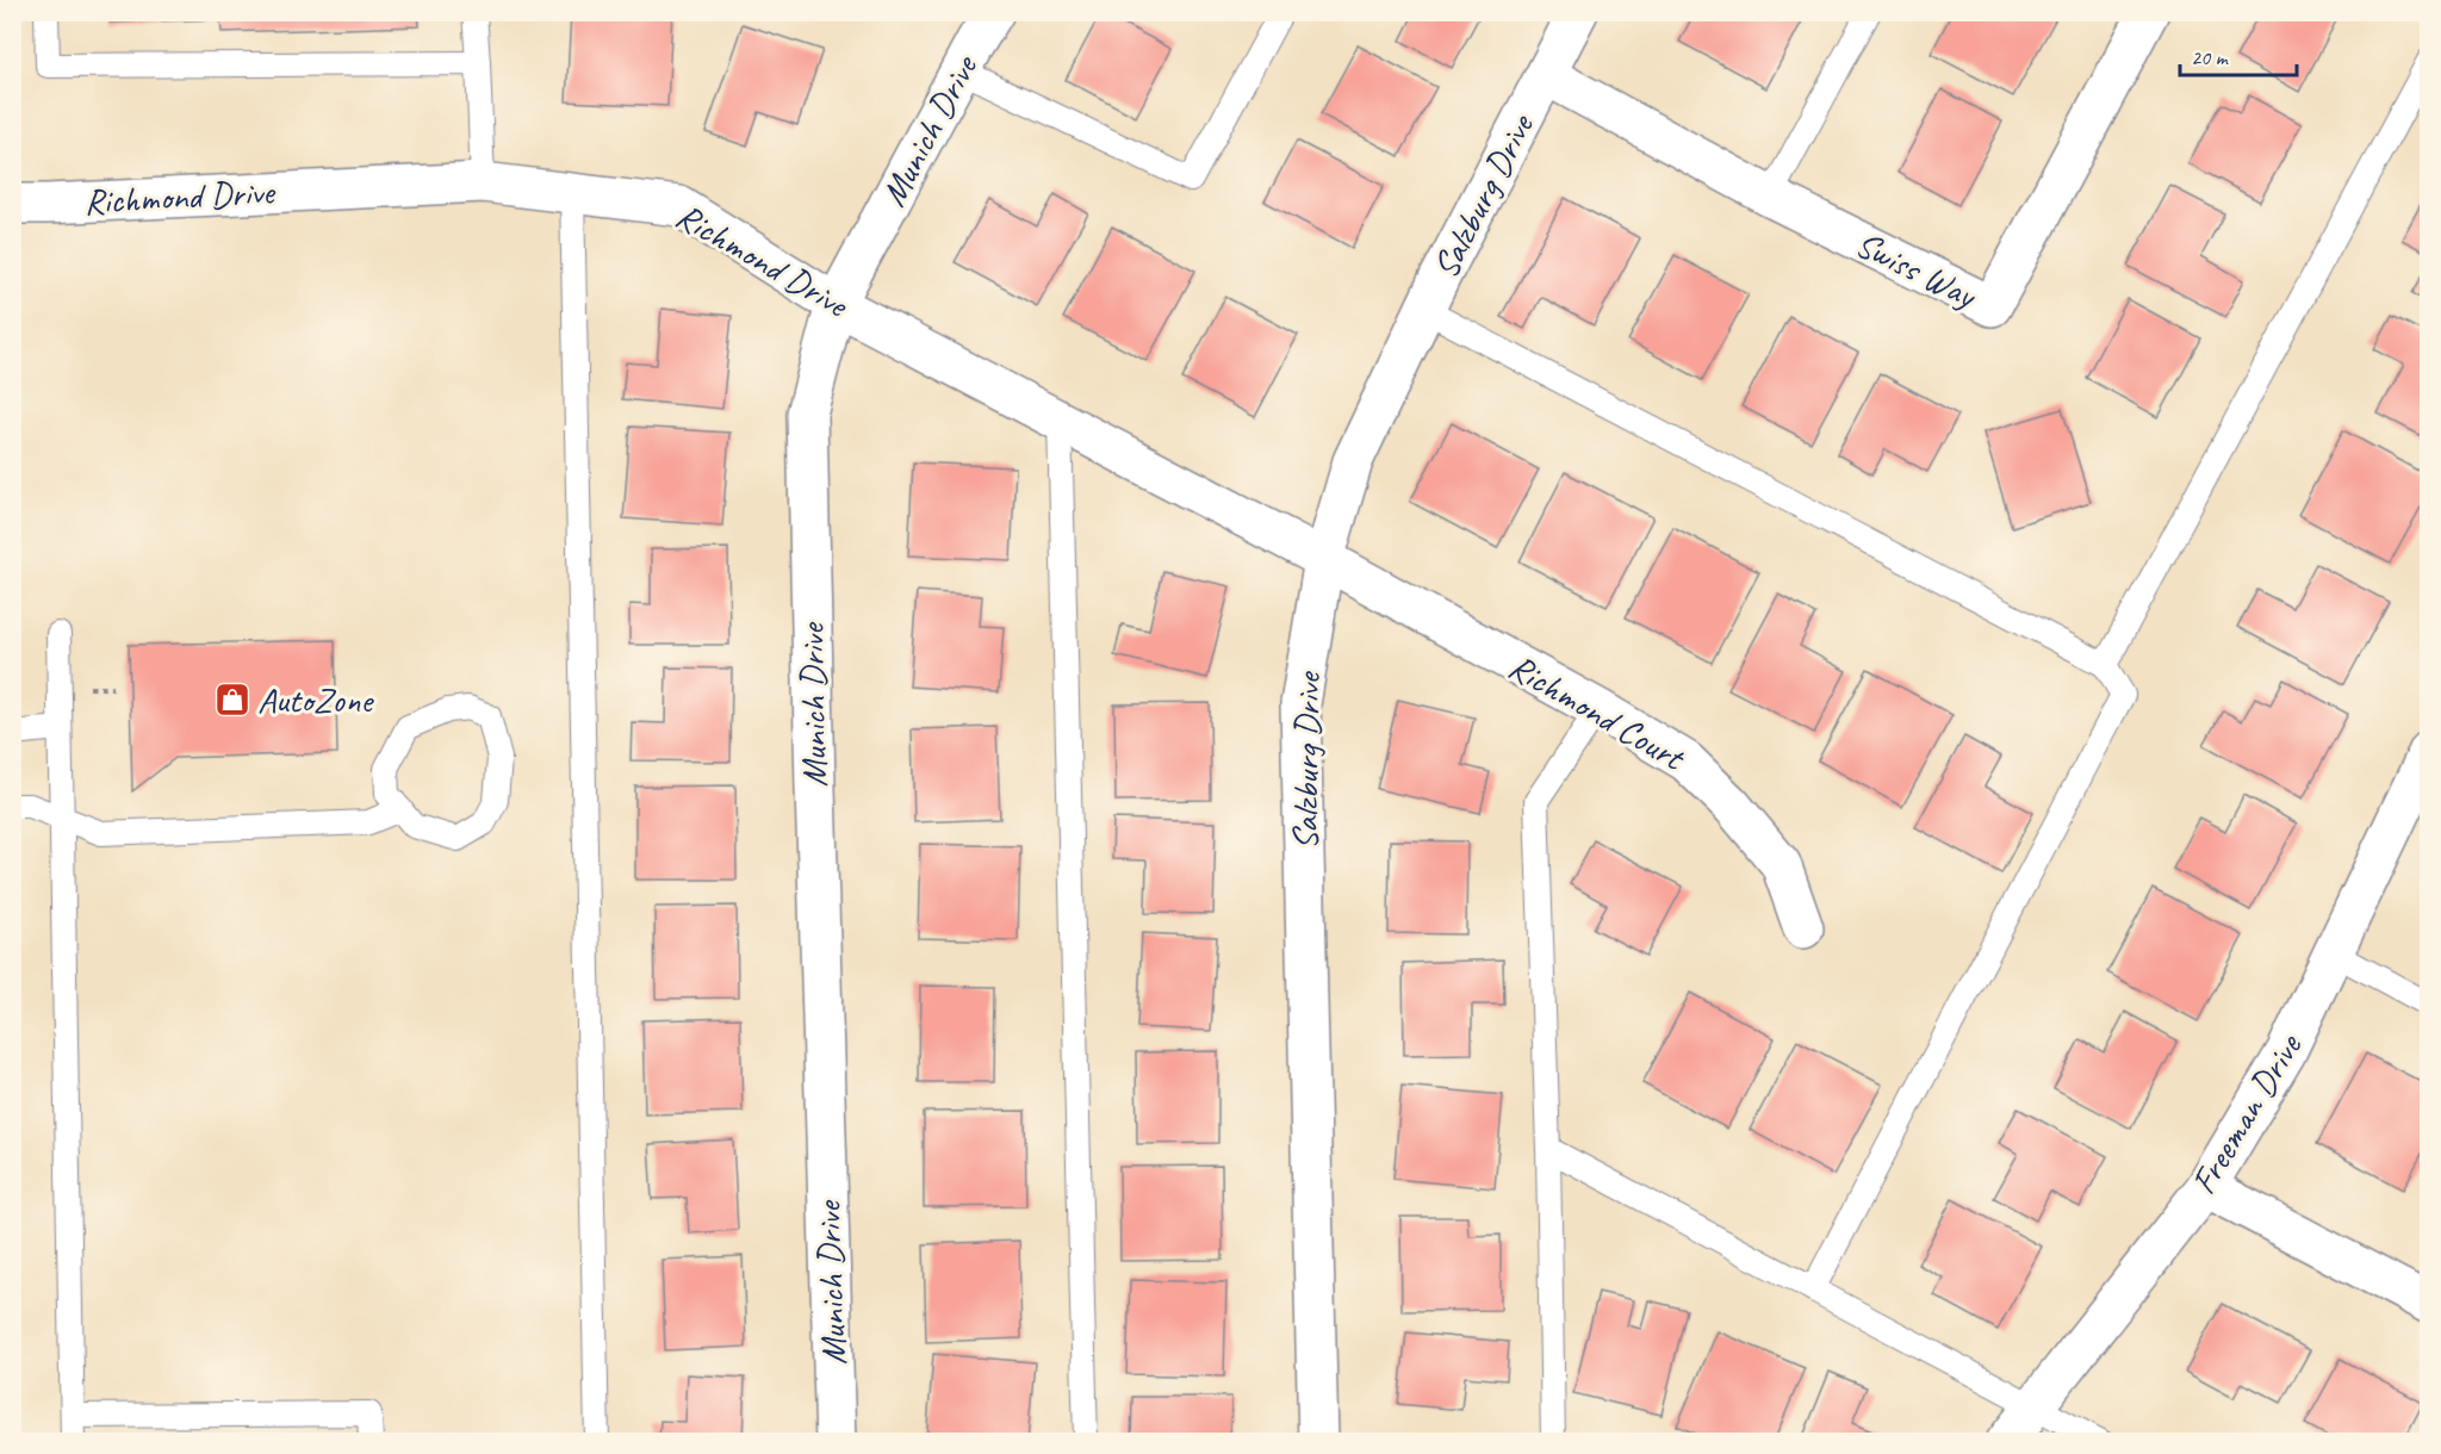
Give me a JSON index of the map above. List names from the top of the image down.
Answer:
{
  "streets": {
    "street": [
      "Munich Drive",
      "Richmond Drive",
      "Salzburg Drive",
      "Swiss Way",
      "Richmond Court",
      "Freeman Drive"
    ]
  },
  "crossings": [
    ["Munich Drive", "Richmond Drive"],
    ["Richmond Drive", "Salzburg Drive"],
    ["Richmond Drive", "Richmond Court"],
    ["Salzburg Drive", "Swiss Way"],
    ["Salzburg Drive", "Richmond Court"]
  ],
  "places": {
    "shop": ["AutoZone"]
  },
  "scale_bar": "20 m"
}
